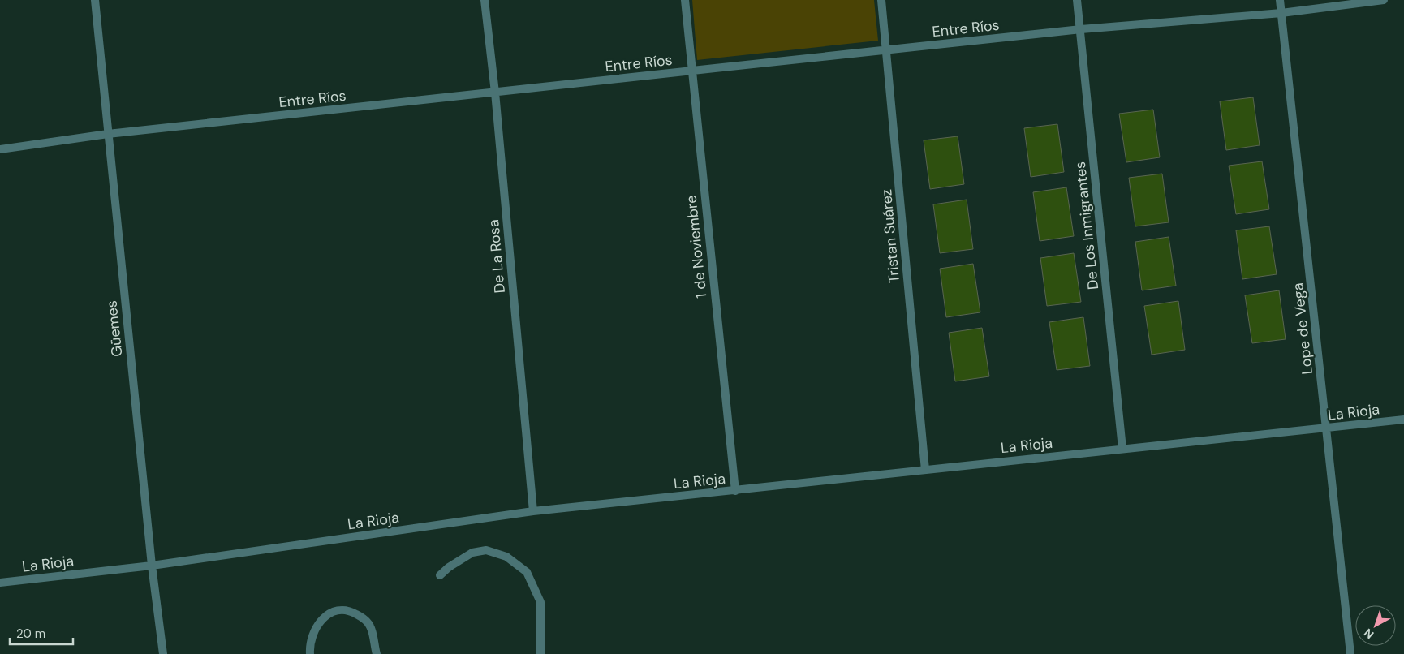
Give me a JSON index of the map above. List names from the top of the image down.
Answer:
{
  "streets": {
    "street": [
      "Entre Ríos",
      "De Los Inmigrantes",
      "Tristan Suárez",
      "1 de Noviembre",
      "De La Rosa",
      "Güemes",
      "Lope de Vega",
      "La Rioja"
    ]
  },
  "crossings": [
    ["Entre Ríos", "De Los Inmigrantes"],
    ["Entre Ríos", "Tristan Suárez"],
    ["Entre Ríos", "1 de Noviembre"],
    ["Entre Ríos", "De La Rosa"],
    ["Entre Ríos", "Güemes"],
    ["Entre Ríos", "Lope de Vega"],
    ["De Los Inmigrantes", "La Rioja"],
    ["Tristan Suárez", "La Rioja"],
    ["1 de Noviembre", "La Rioja"],
    ["De La Rosa", "La Rioja"],
    ["Güemes", "La Rioja"],
    ["Lope de Vega", "La Rioja"]
  ],
  "scale_bar": "20 m",
  "north": "bottom left"
}
